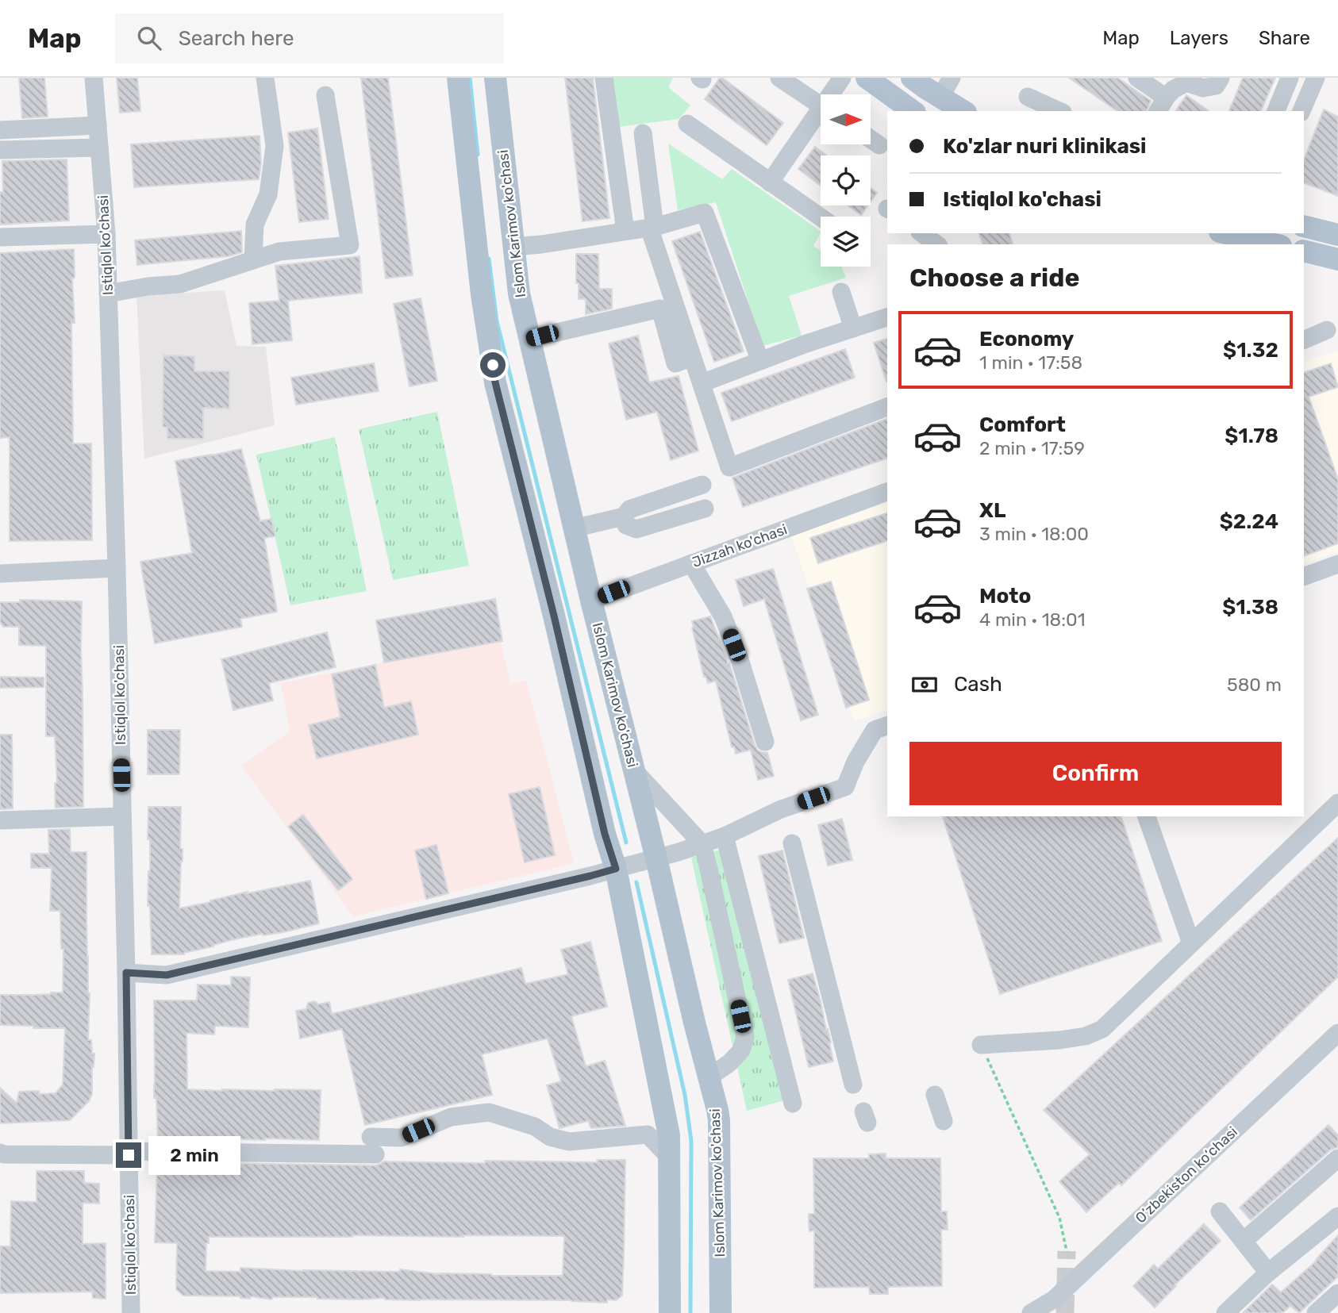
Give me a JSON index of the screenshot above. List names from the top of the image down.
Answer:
{
  "streets": {
    "main road": ["Islom Karimov ko'chasi"],
    "street": ["Istiqlol ko'chasi", "Jizzah ko'chasi", "O’zbekiston ko‘chasi"]
  },
  "crossings": [
    ["Islom Karimov ko'chasi", "Jizzah ko'chasi"]
  ],
  "north": "right",
  "page": {
    "header": "Map",
    "search": "Search here",
    "nav": ["Map", "Layers", "Share"],
    "banner": ["Ko'zlar nuri klinikasi", "Istiqlol ko'chasi"],
    "heading": "Choose a ride",
    "list": [
      {
        "name": "Economy",
        "note": "1 min · 17:58",
        "value": "$1.32"
      },
      {
        "name": "Comfort",
        "note": "2 min · 17:59",
        "value": "$1.78"
      },
      {
        "name": "XL",
        "note": "3 min · 18:00",
        "value": "$2.24"
      },
      {
        "name": "Moto",
        "note": "4 min · 18:01",
        "value": "$1.38"
      }
    ],
    "pay": ["Cash", "580 m"],
    "buttons": "Confirm",
    "bubble": "2 min"
  }
}
